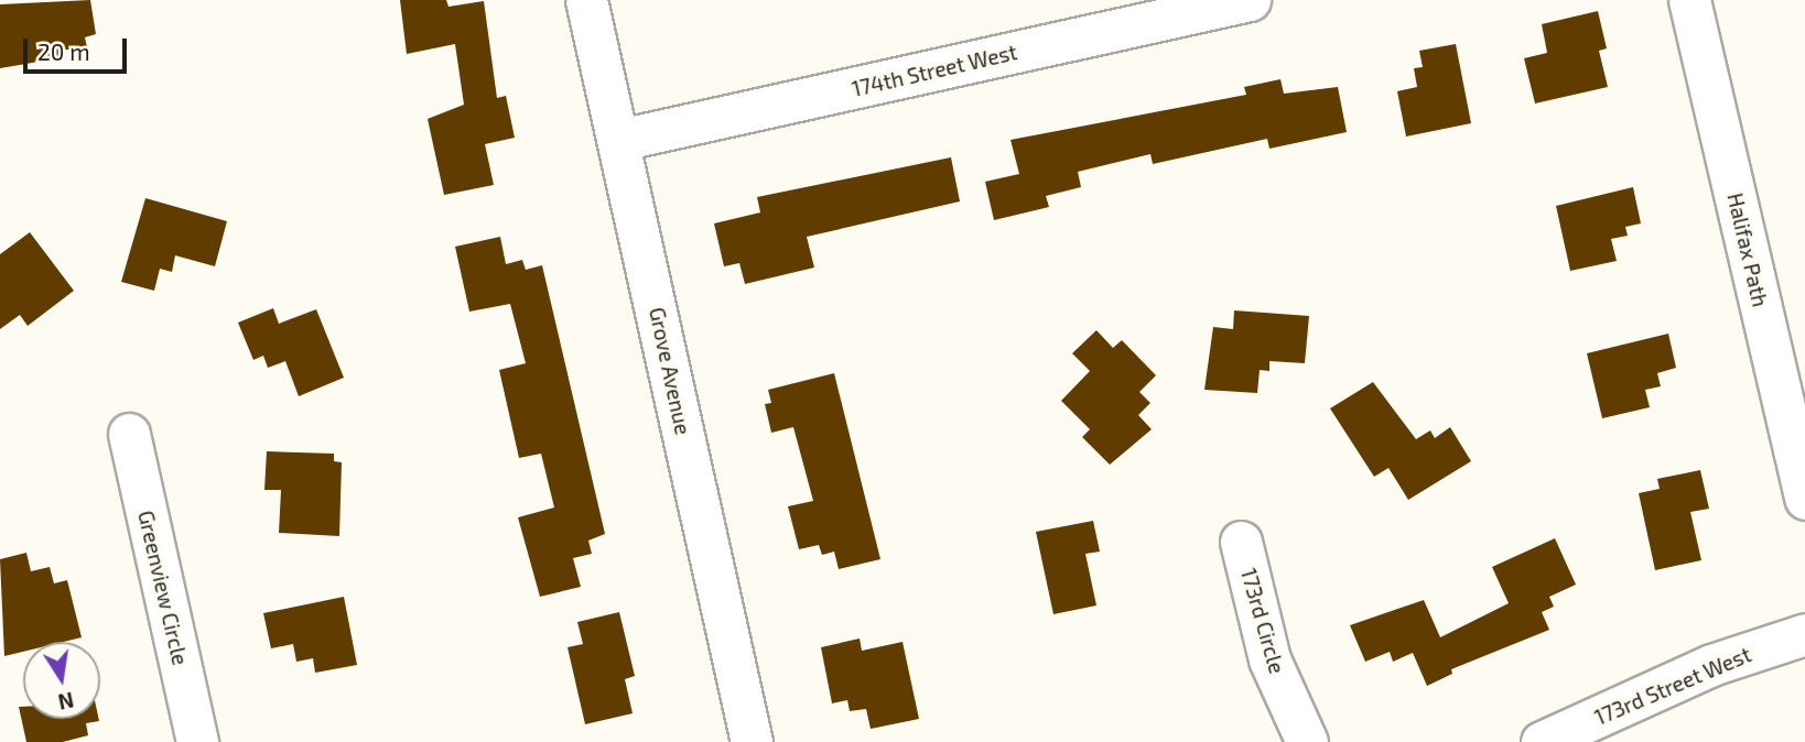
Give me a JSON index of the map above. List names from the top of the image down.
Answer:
{
  "streets": {
    "street": [
      "174th Street West",
      "Halifax Path",
      "Grove Avenue",
      "Greenview Circle",
      "173rd Circle",
      "173rd Street West"
    ]
  },
  "crossings": [
    ["174th Street West", "Grove Avenue"]
  ],
  "scale_bar": "20 m",
  "north": "bottom"
}
